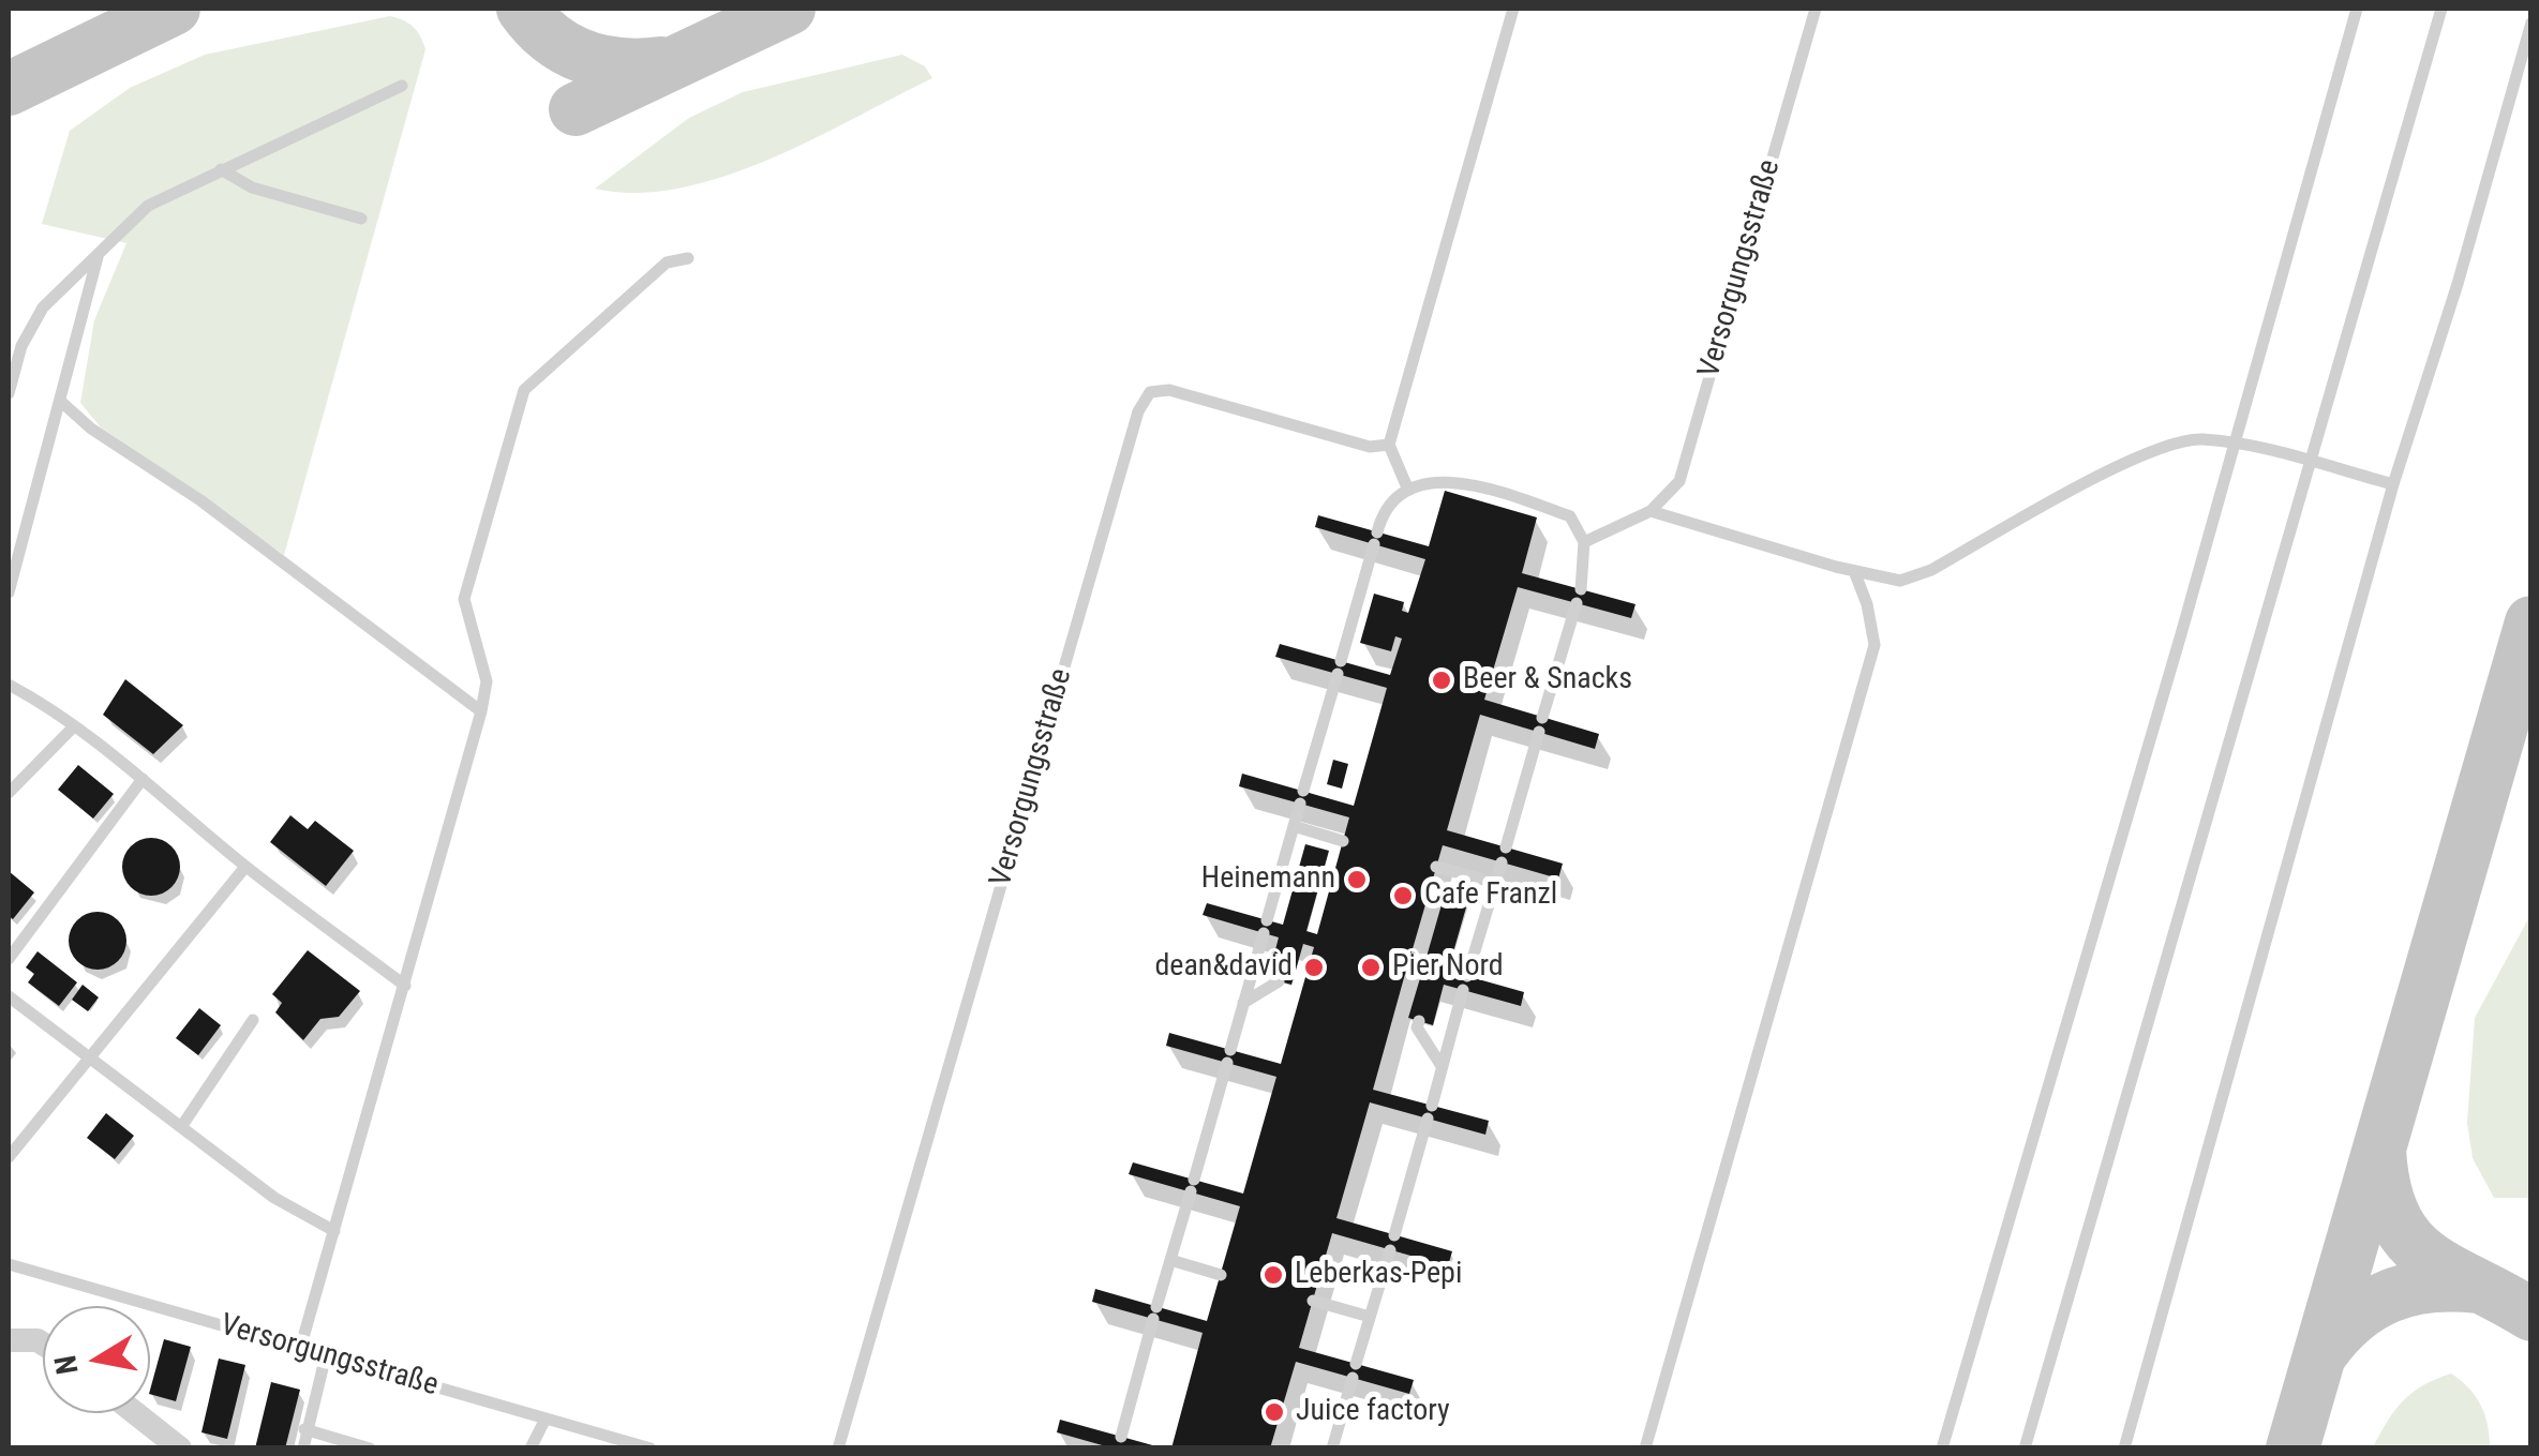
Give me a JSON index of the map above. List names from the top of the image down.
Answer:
{
  "streets": {
    "lane": ["Versorgungsstraße"]
  },
  "places": [
    "Beer & Snacks",
    "Heinemann",
    "Cafe Franzl",
    "dean&david",
    "Pier Nord",
    "Leberkas-Pepi",
    "Juice factory"
  ],
  "north": "left"
}
